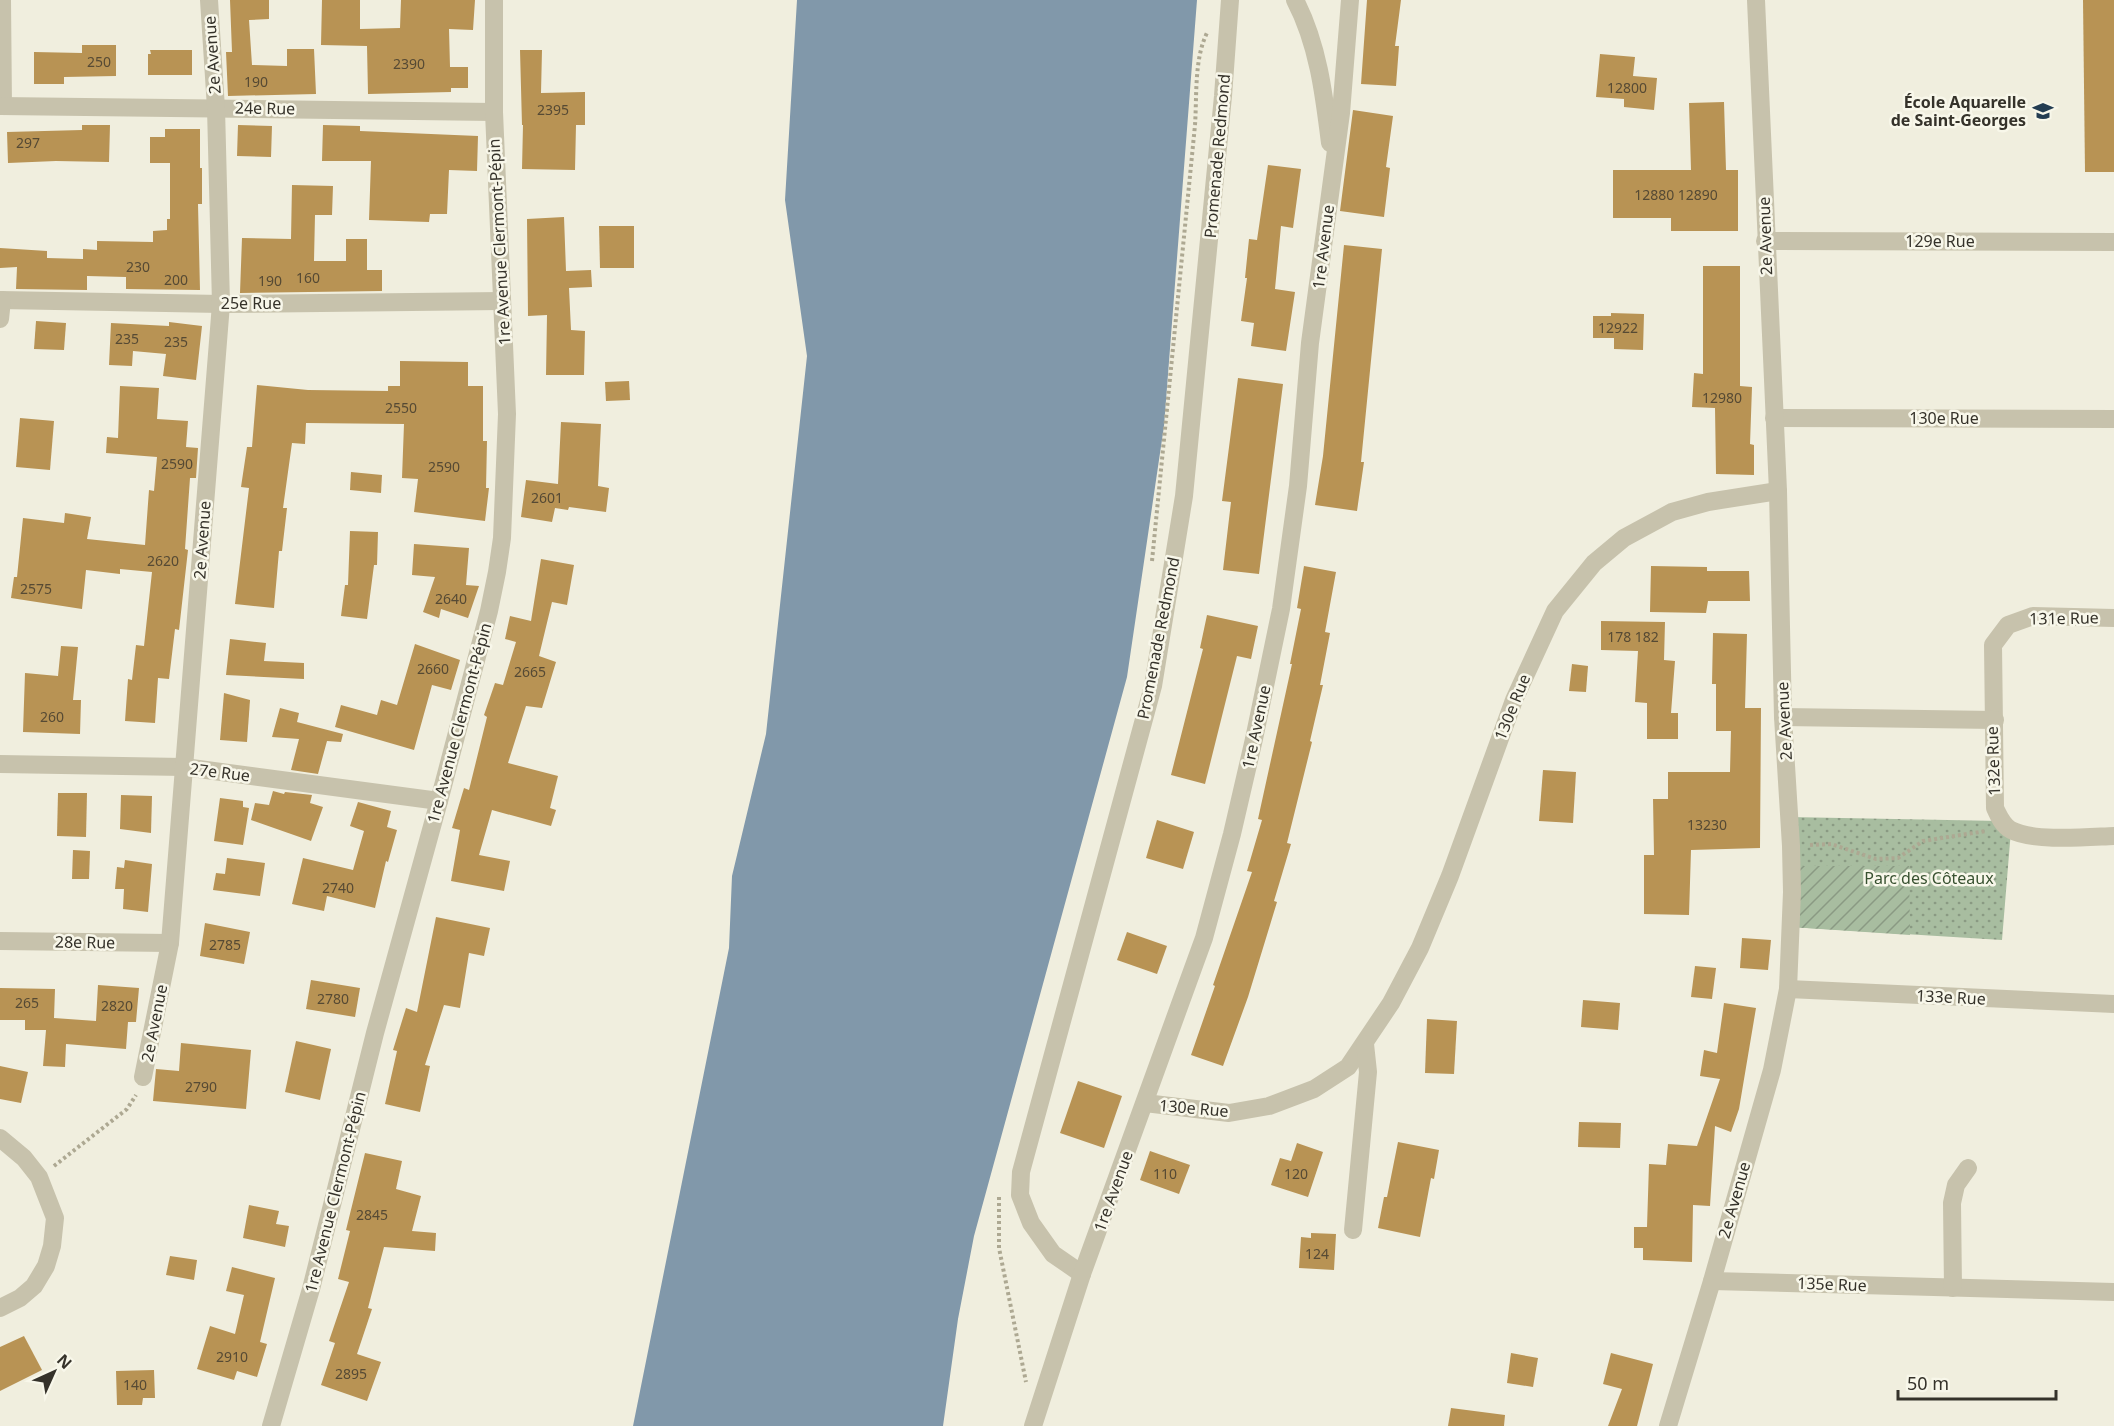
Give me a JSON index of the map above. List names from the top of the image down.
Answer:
{
  "streets": {
    "street": [
      "2e Avenue",
      "24e Rue",
      "Promenade Redmond",
      "129e Rue",
      "1re Avenue Clermont-Pépin",
      "1re Avenue",
      "25e Rue",
      "130e Rue",
      "131e Rue",
      "132e Rue",
      "27e Rue",
      "28e Rue",
      "133e Rue",
      "135e Rue"
    ]
  },
  "crossings": [
    ["2e Avenue", "24e Rue"],
    ["2e Avenue", "129e Rue"],
    ["2e Avenue", "25e Rue"],
    ["2e Avenue", "130e Rue"],
    ["2e Avenue", "132e Rue"],
    ["2e Avenue", "27e Rue"],
    ["2e Avenue", "28e Rue"],
    ["2e Avenue", "133e Rue"],
    ["2e Avenue", "135e Rue"],
    ["24e Rue", "1re Avenue Clermont-Pépin"],
    ["Promenade Redmond", "1re Avenue"],
    ["1re Avenue Clermont-Pépin", "25e Rue"],
    ["1re Avenue Clermont-Pépin", "27e Rue"],
    ["1re Avenue", "130e Rue"],
    ["131e Rue", "132e Rue"]
  ],
  "parks": ["Parc des Côteaux"],
  "places": {
    "school or university": ["École Aquarelle de Saint-Georges"]
  },
  "house_numbers": [
    "250",
    "2390",
    "190",
    "12800",
    "2395",
    "297",
    "12880 12890",
    "230",
    "160",
    "200",
    "190",
    "12922",
    "235",
    "235",
    "12980",
    "2550",
    "2590",
    "2590",
    "2601",
    "2620",
    "2575",
    "2640",
    "178 182",
    "2660",
    "2665",
    "260",
    "13230",
    "2740",
    "2785",
    "2780",
    "265",
    "2820",
    "2790",
    "110",
    "120",
    "2845",
    "124",
    "2910",
    "2895",
    "140"
  ],
  "scale_bar": "50 m",
  "north": "top right"
}
